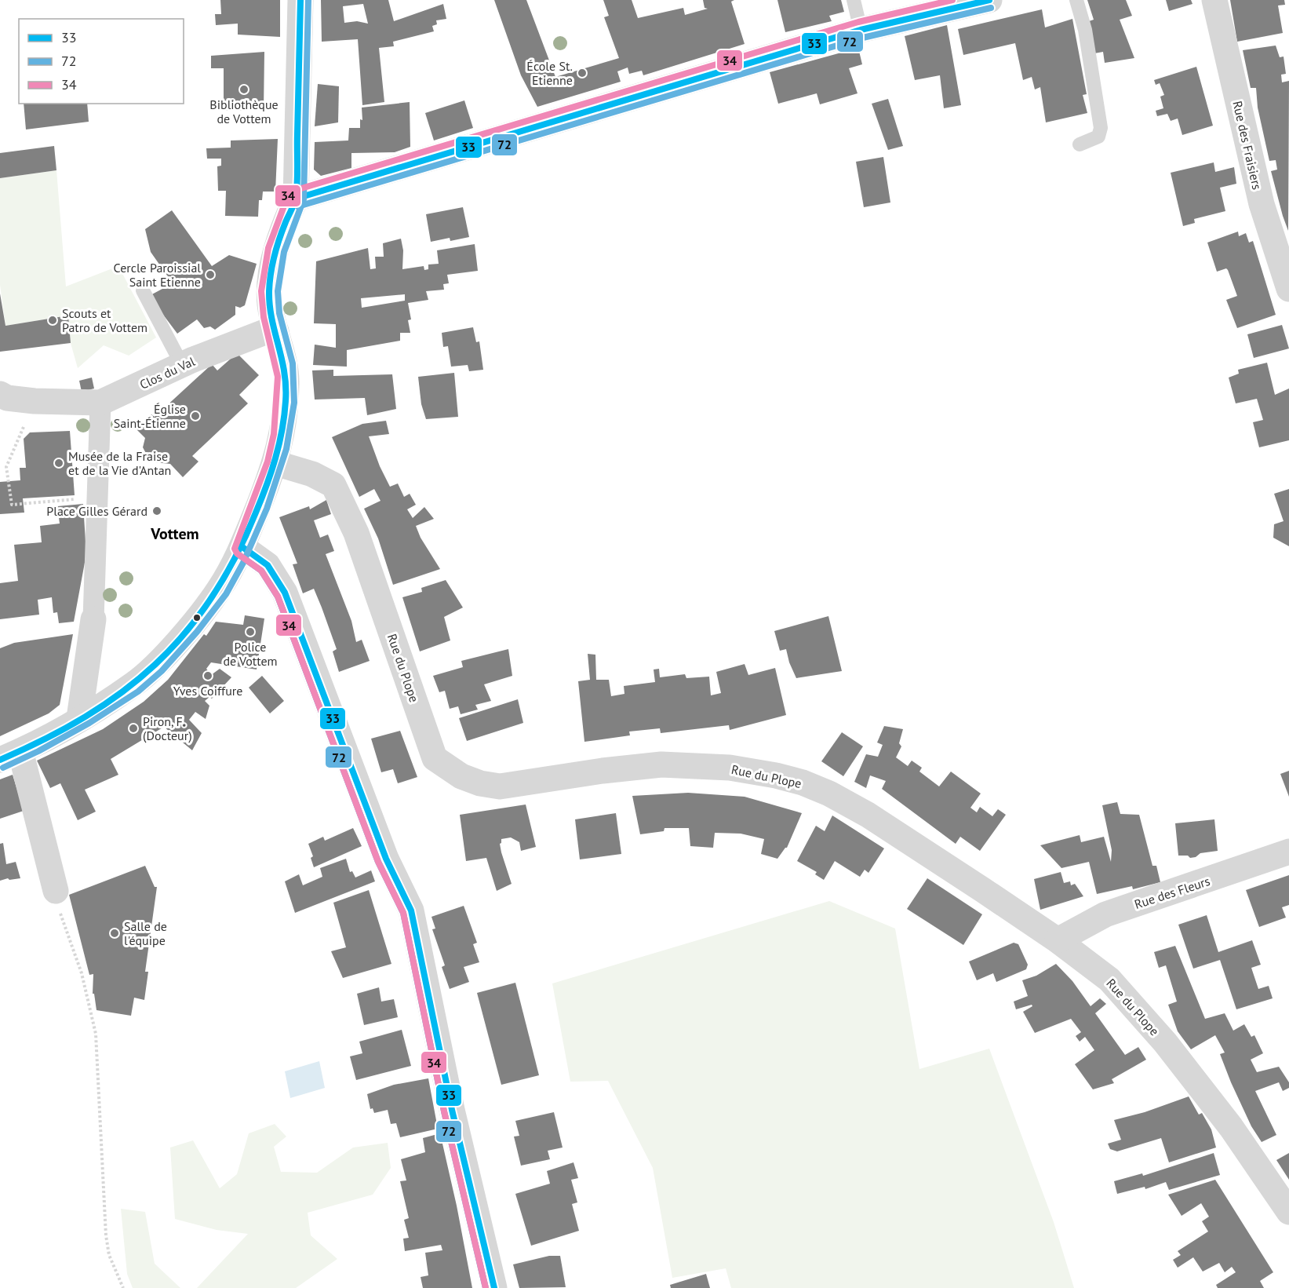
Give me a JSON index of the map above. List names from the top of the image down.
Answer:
{
  "streets": {
    "street": [
      "Rue des Fraisiers",
      "Clos du Val",
      "Rue du Plope",
      "Rue des Fleurs"
    ]
  },
  "crossings": [
    ["Rue du Plope", "Rue des Fleurs"]
  ],
  "districts": ["Vottem"],
  "places": [
    "École St. Etienne",
    "Bibliothèque de Vottem",
    "Cercle Paroissial Saint Etienne",
    "Scouts et Patro de Vottem",
    "Église Saint-Étienne",
    "Musée de la Fraise et de la Vie d'Antan",
    "Place Gilles Gérard",
    "Police de Vottem",
    "Yves Coiffure",
    "Piron, F. (Docteur)",
    "Salle de l'équipe"
  ],
  "lines": ["transit line 33", "transit line 72", "transit line 34"],
  "legend": ["33", "72", "34"]
}
